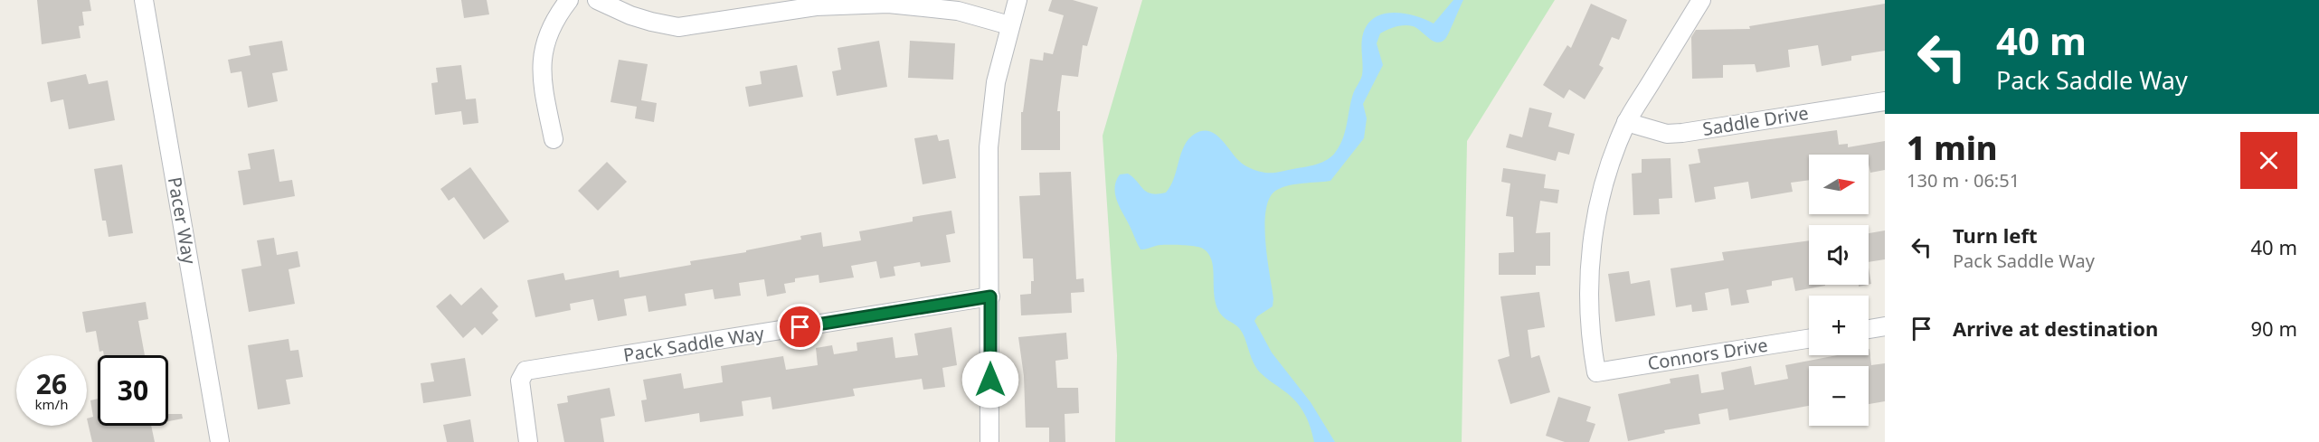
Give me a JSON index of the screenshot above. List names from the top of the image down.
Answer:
{
  "streets": {
    "street": [
      "Saddle Drive",
      "Pacer Way",
      "Pack Saddle Way",
      "Connors Drive"
    ]
  },
  "crossings": [
    ["Saddle Drive", "Connors Drive"]
  ],
  "north": "right",
  "page": {
    "turn": ["40 m", "Pack Saddle Way"],
    "heading": ["1 min", "130 m · 06:51"],
    "map_buttons": ["+", "−"],
    "list": [
      {
        "name": "Turn left",
        "note": "Pack Saddle Way",
        "value": "40 m"
      },
      {
        "name": "Arrive at destination",
        "value": "90 m"
      }
    ],
    "speed": "26 km/h",
    "limit": "30"
  }
}
